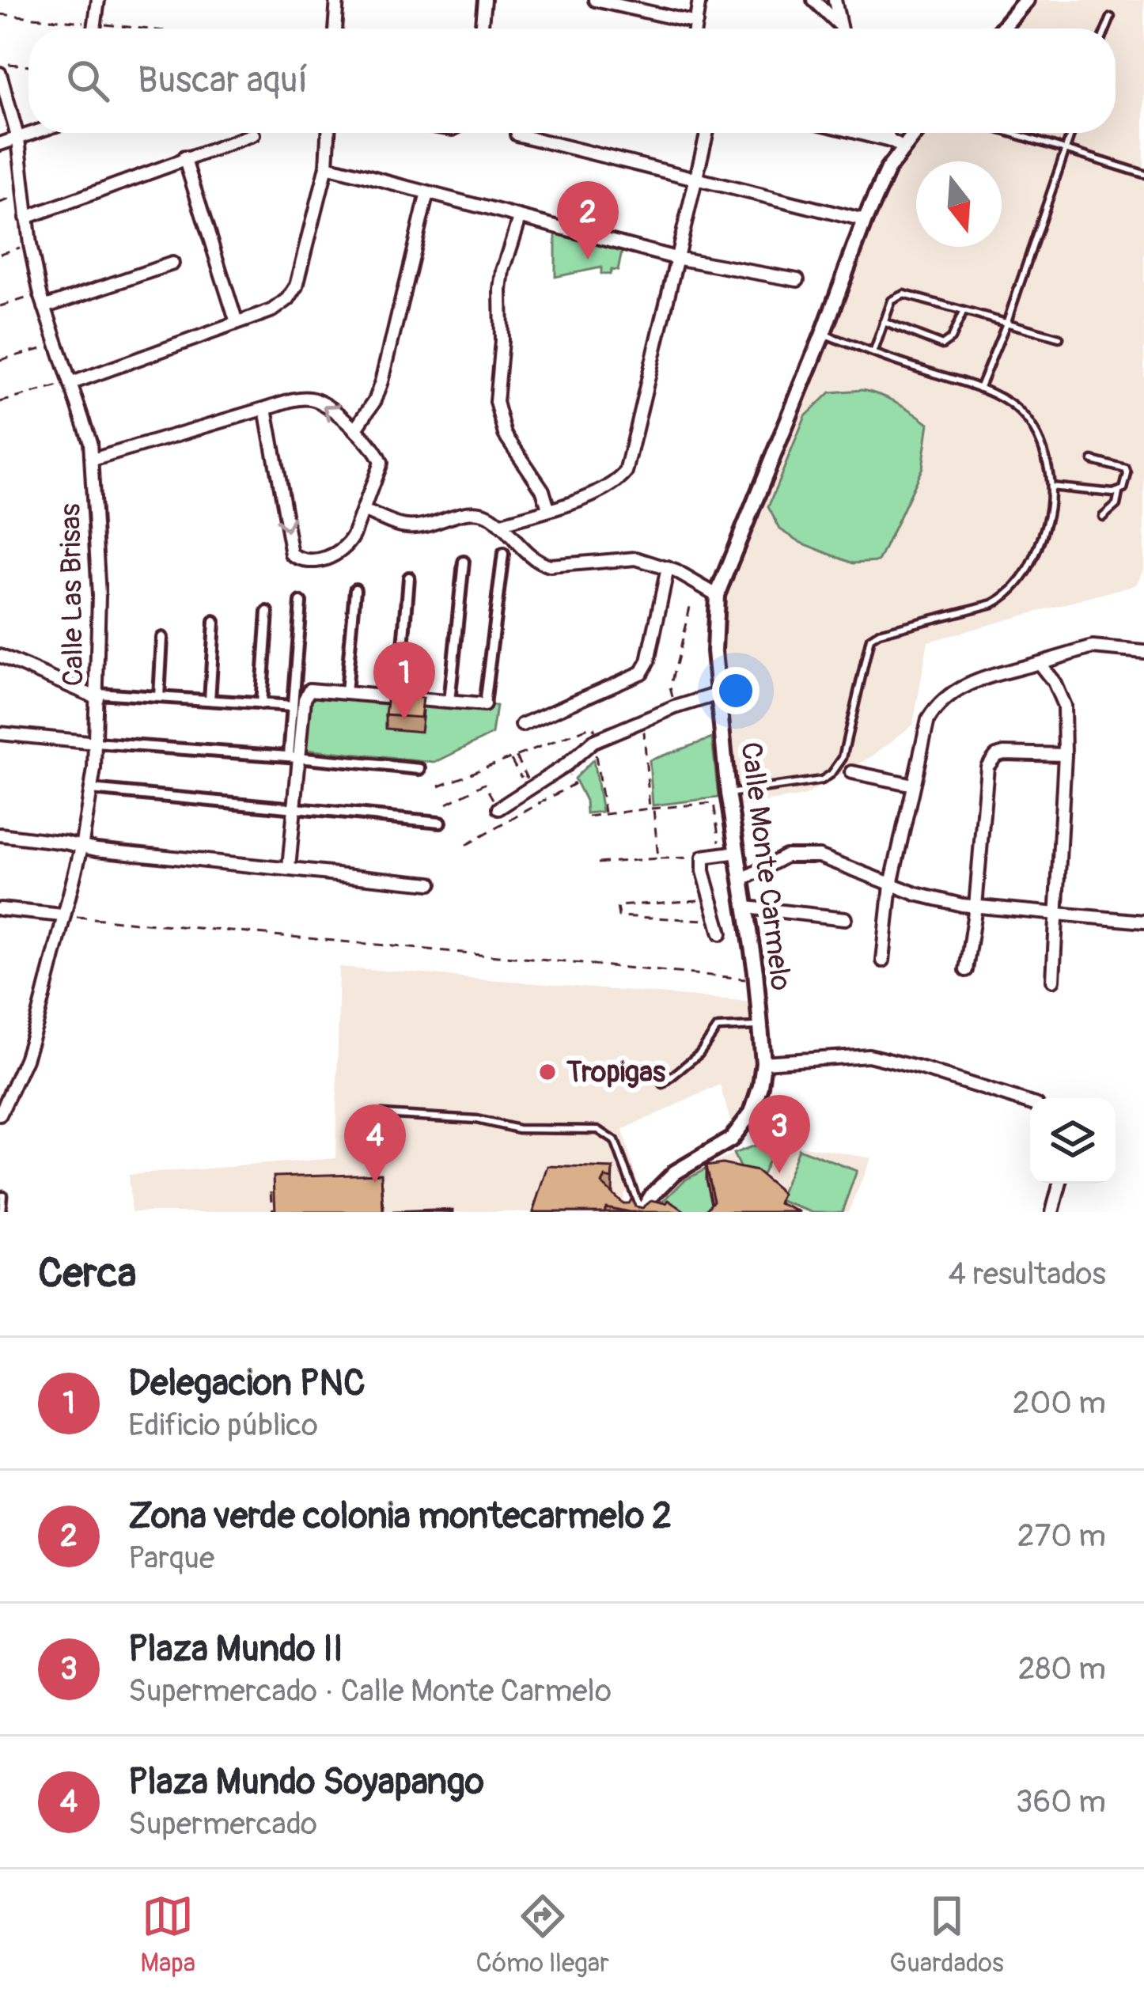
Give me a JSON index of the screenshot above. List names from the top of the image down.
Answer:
{
  "streets": {
    "street": ["Calle Las Brisas", "Calle Monte Carmelo"]
  },
  "places": ["Tropigas"],
  "north": "bottom",
  "page": {
    "search": "Buscar aquí",
    "pins": [
      "2",
      "1",
      "3",
      "4"
    ],
    "heading": ["Cerca", "4 resultados"],
    "list": [
      {
        "mark": "1",
        "name": "Delegacion PNC",
        "note": "Edificio público",
        "value": "200 m"
      },
      {
        "mark": "2",
        "name": "Zona verde colonia montecarmelo 2",
        "note": "Parque",
        "value": "270 m"
      },
      {
        "mark": "3",
        "name": "Plaza Mundo II",
        "note": "Supermercado · Calle Monte Carmelo",
        "value": "280 m"
      },
      {
        "mark": "4",
        "name": "Plaza Mundo Soyapango",
        "note": "Supermercado",
        "value": "360 m"
      }
    ],
    "nav": ["Mapa", "Cómo llegar", "Guardados"]
  }
}
